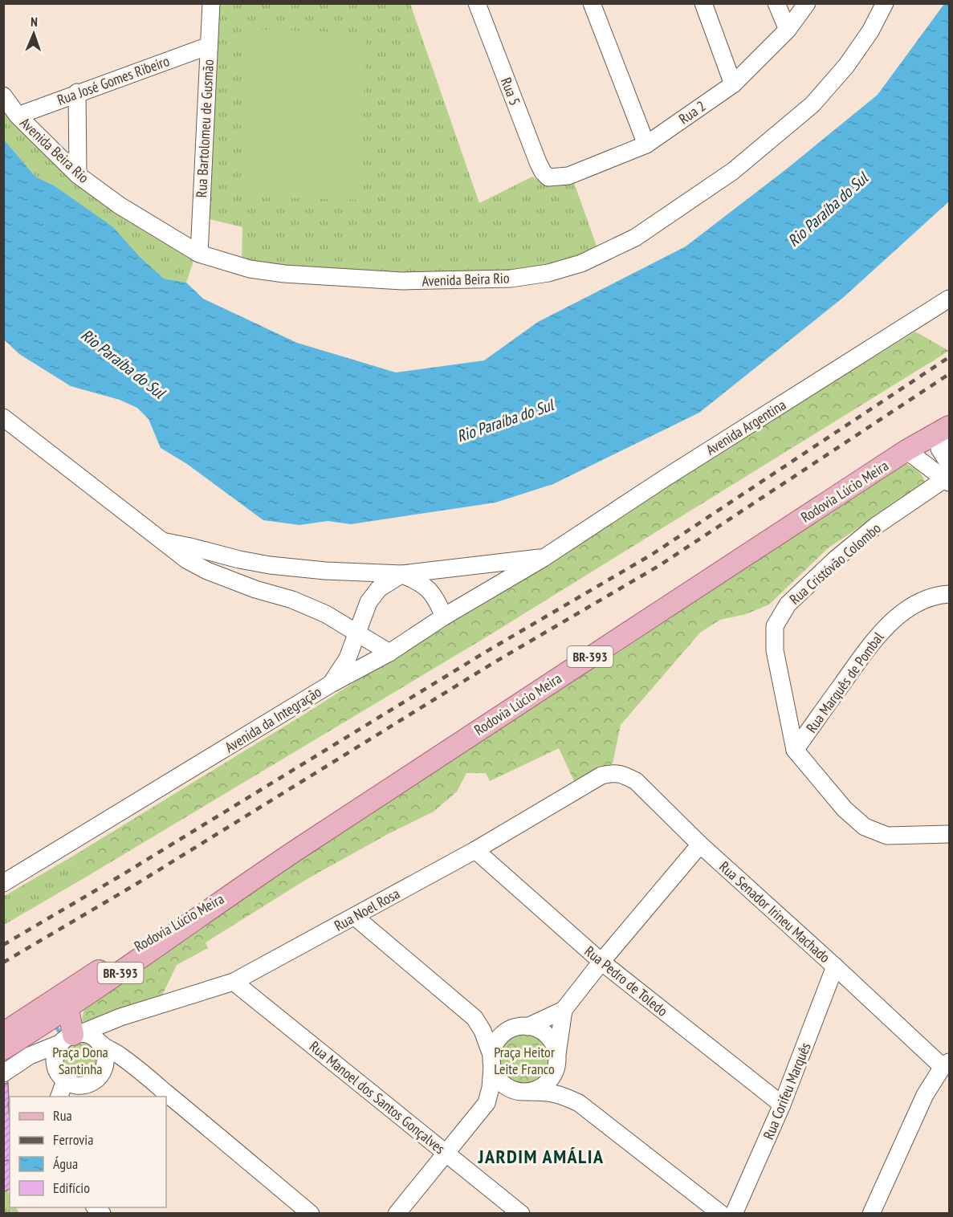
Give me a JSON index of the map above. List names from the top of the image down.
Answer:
{
  "streets": {
    "main road": ["Rodovia Lúcio Meira", "BR-393"],
    "street": [
      "Rua José Gomes Ribeiro",
      "Rua 5",
      "Rua 2",
      "Rua Bartolomeu de Gusmão",
      "Avenida Beira Rio",
      "Avenida Argentina",
      "Rua Cristóvão Colombo",
      "Rua Marquês de Pombal",
      "Avenida da Integração",
      "Rua Noel Rosa",
      "Rua Senador Irineu Machado",
      "Rua Pedro de Toledo",
      "Rua Corifeu Marquês",
      "Rua Manoel dos Santos Gonçalves"
    ]
  },
  "crossings": [
    ["Rua José Gomes Ribeiro", "Rua Bartolomeu de Gusmão"],
    ["Rua José Gomes Ribeiro", "Avenida Beira Rio"],
    ["Rua 5", "Rua 2"],
    ["Rua Bartolomeu de Gusmão", "Avenida Beira Rio"],
    ["Avenida Argentina", "Avenida da Integração"],
    ["Rua Cristóvão Colombo", "Rua Marquês de Pombal"],
    ["Rua Noel Rosa", "Rua Senador Irineu Machado"],
    ["Rua Noel Rosa", "Rua Pedro de Toledo"],
    ["Rua Noel Rosa", "Rua Manoel dos Santos Gonçalves"],
    ["Rua Senador Irineu Machado", "Rua Corifeu Marquês"],
    ["Rua Pedro de Toledo", "Rua Corifeu Marquês"]
  ],
  "districts": ["JARDIM AMÁLIA"],
  "water": ["Rio Paraíba do Sul"],
  "parks": ["Praça Dona Santinha", "Praça Heitor Leite Franco"],
  "legend": [
    "Rua",
    "Ferrovia",
    "Água",
    "Edifício"
  ],
  "north": "top"
}
